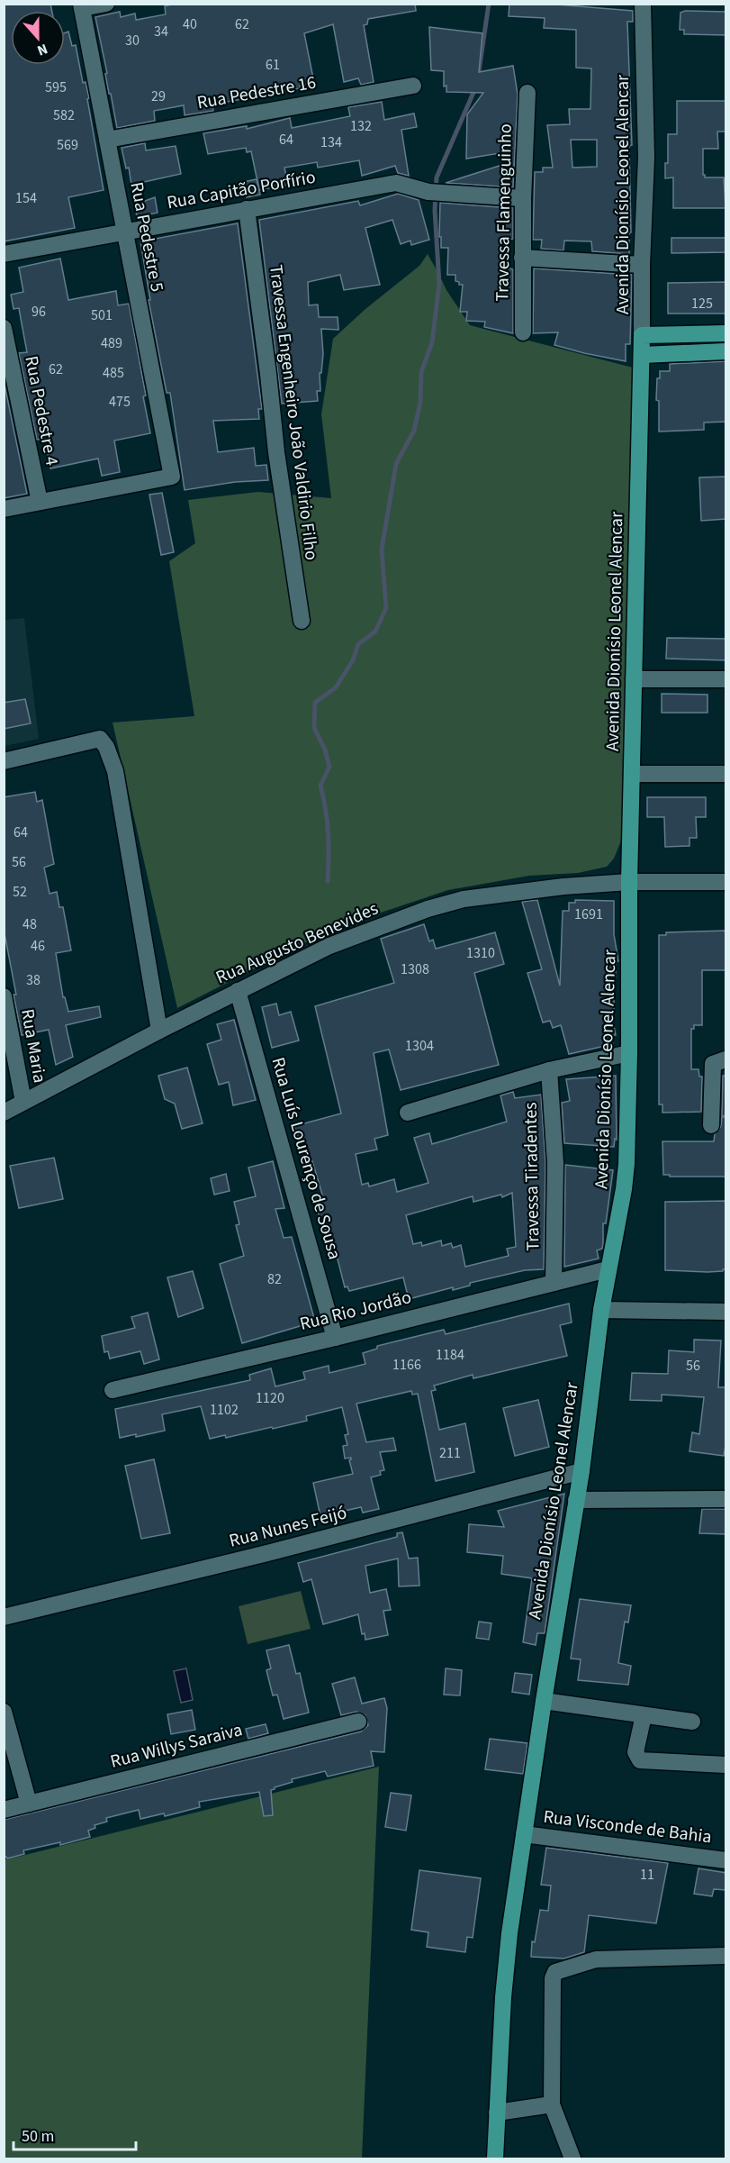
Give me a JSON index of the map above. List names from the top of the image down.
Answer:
{
  "streets": {
    "main road": ["Avenida Dionísio Leonel Alencar"],
    "street": [
      "Rua Pedestre 16",
      "Rua Capitão Porfírio",
      "Travessa Flamenguinho",
      "Rua Pedestre 5",
      "Rua Pedestre 4",
      "Travessa Engenheiro João Valdirio Filho",
      "Rua Augusto Benevides",
      "Rua Maria",
      "Rua Luís Lourenço de Sousa",
      "Travessa Tiradentes",
      "Rua Rio Jordão",
      "Rua Nunes Feijó",
      "Rua Willys Saraiva",
      "Rua Visconde de Bahia"
    ]
  },
  "crossings": [
    ["Rua Pedestre 16", "Rua Pedestre 5"],
    ["Rua Capitão Porfírio", "Travessa Flamenguinho"],
    ["Rua Capitão Porfírio", "Rua Pedestre 5"],
    ["Rua Capitão Porfírio", "Travessa Engenheiro João Valdirio Filho"],
    ["Avenida Dionísio Leonel Alencar", "Rua Augusto Benevides"],
    ["Avenida Dionísio Leonel Alencar", "Rua Rio Jordão"],
    ["Avenida Dionísio Leonel Alencar", "Rua Nunes Feijó"],
    ["Avenida Dionísio Leonel Alencar", "Rua Visconde de Bahia"],
    ["Rua Pedestre 5", "Rua Pedestre 4"],
    ["Rua Augusto Benevides", "Rua Maria"],
    ["Rua Augusto Benevides", "Rua Luís Lourenço de Sousa"],
    ["Rua Luís Lourenço de Sousa", "Rua Rio Jordão"],
    ["Travessa Tiradentes", "Rua Rio Jordão"]
  ],
  "house_numbers": [
    "40",
    "62",
    "34",
    "30",
    "61",
    "595",
    "29",
    "582",
    "132",
    "64",
    "134",
    "569",
    "154",
    "125",
    "96",
    "501",
    "489",
    "62",
    "485",
    "475",
    "64",
    "56",
    "52",
    "1691",
    "48",
    "46",
    "1310",
    "1308",
    "38",
    "1304",
    "82",
    "1184",
    "1166",
    "56",
    "1120",
    "1102",
    "211",
    "11"
  ],
  "scale_bar": "50 m",
  "north": "bottom"
}
